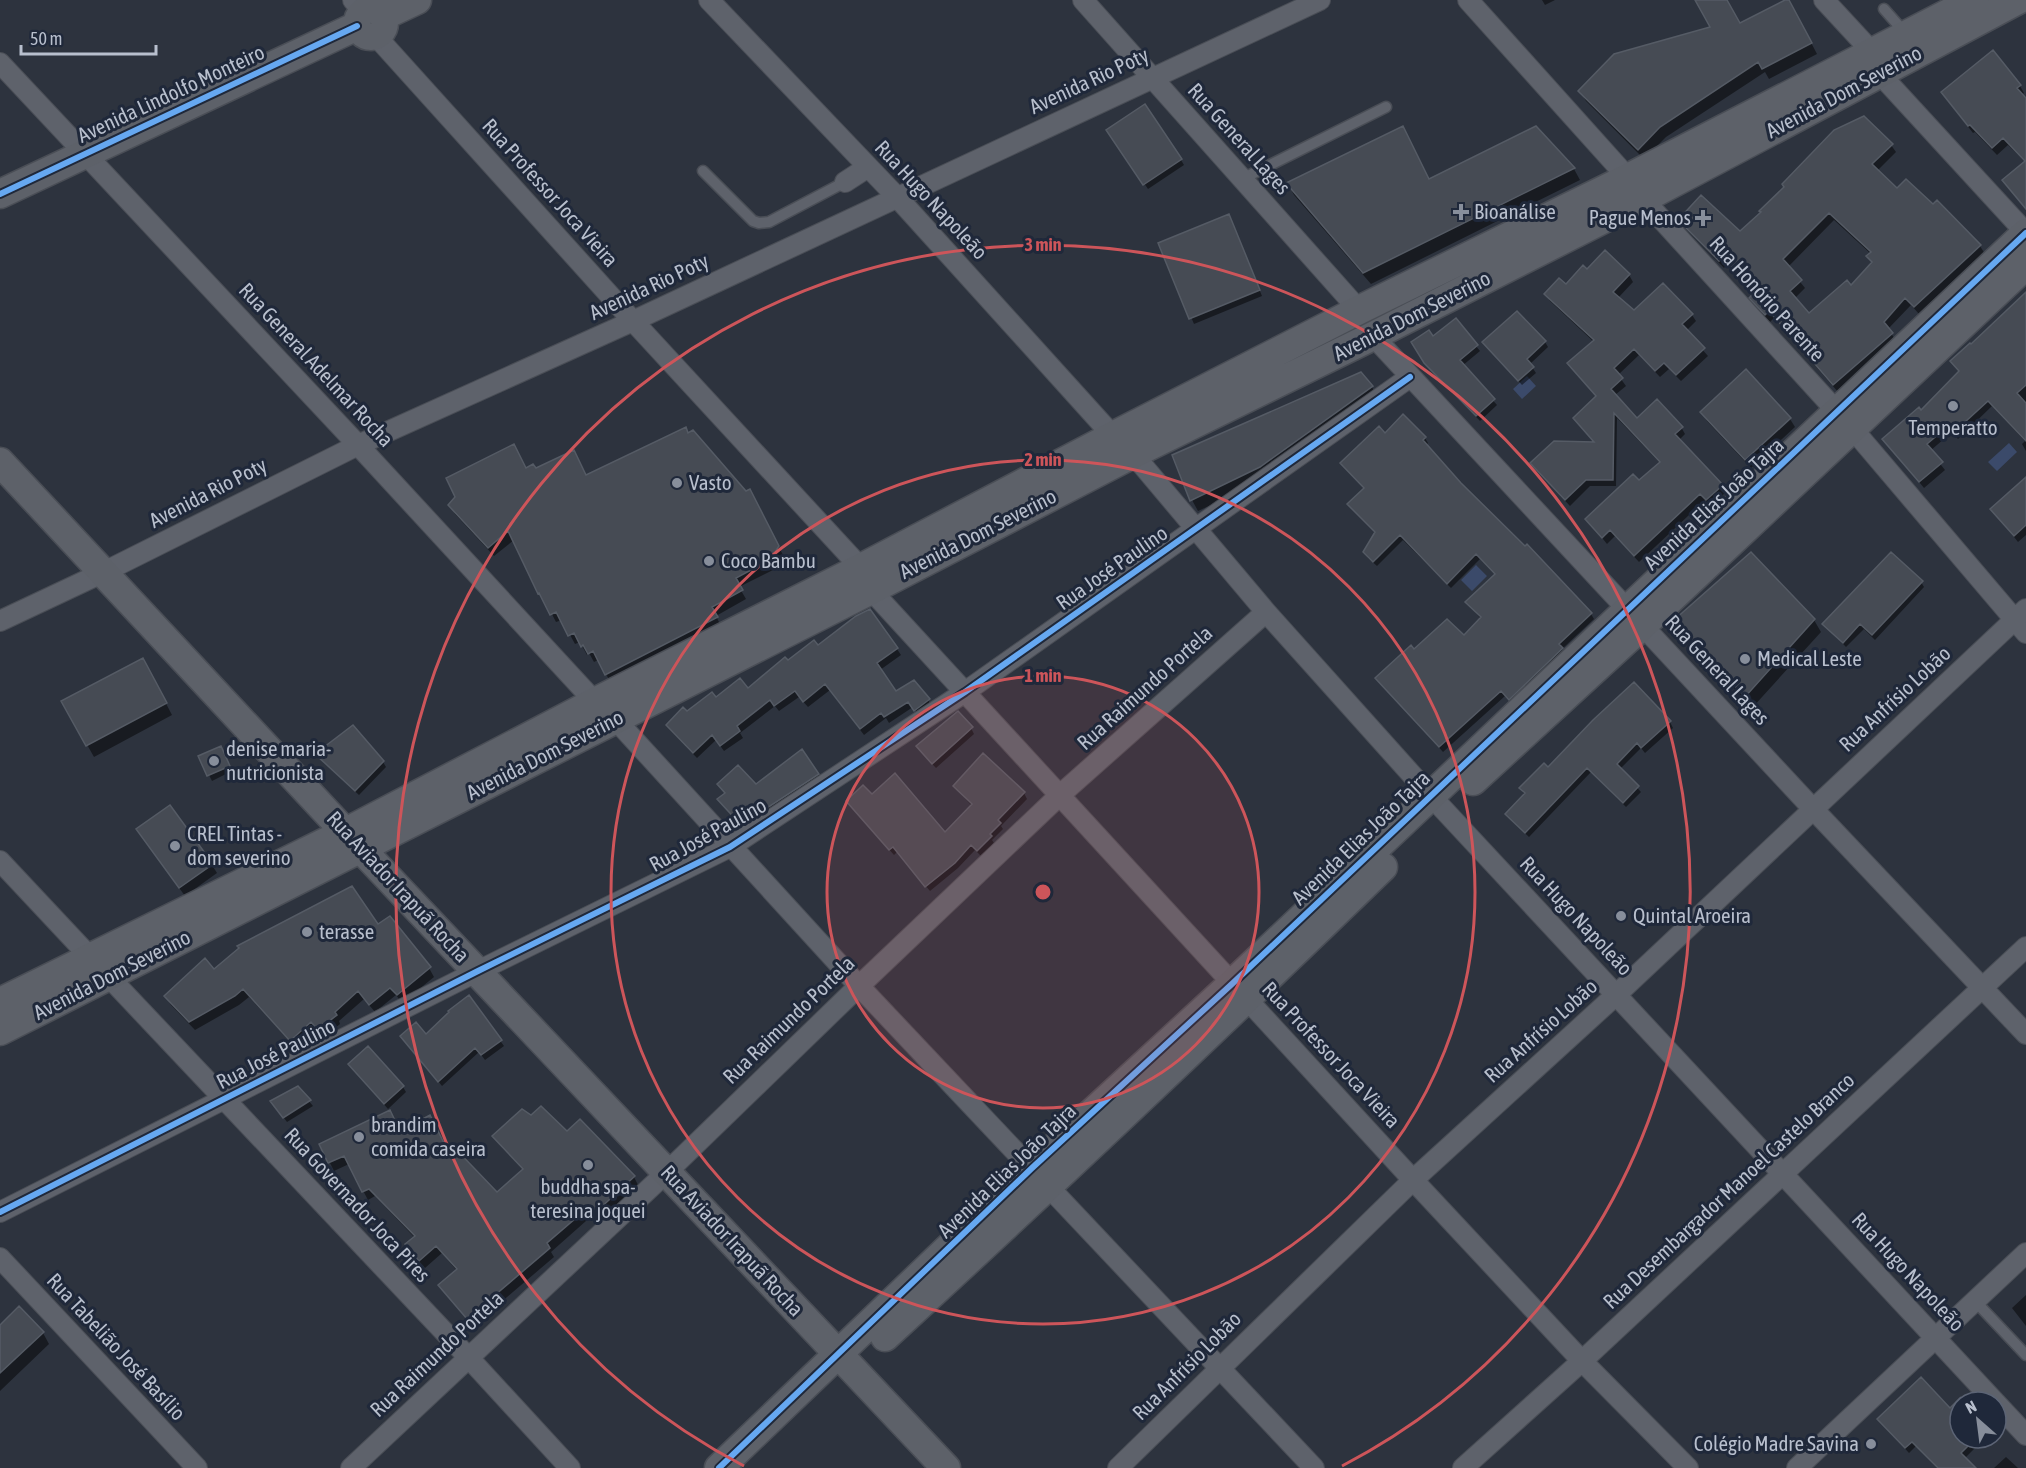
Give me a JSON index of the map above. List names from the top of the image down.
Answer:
{
  "streets": {
    "street": [
      "Avenida Rio Poty",
      "Avenida Dom Severino",
      "Avenida Lindolfo Monteiro",
      "Rua General Lages",
      "Rua Professor Joca Vieira",
      "Rua Hugo Napoleão",
      "Rua Honório Parente",
      "Rua General Adelmar Rocha",
      "Avenida Elias João Tajra",
      "Rua José Paulino",
      "Rua Raimundo Portela",
      "Rua Anfrísio Lobão",
      "Rua Aviador Irapuã Rocha",
      "Rua Desembargador Manoel Castelo Branco",
      "Rua Governador Joca Pires",
      "Rua Tabelião José Basílio"
    ]
  },
  "crossings": [
    ["Avenida Rio Poty", "Rua General Lages"],
    ["Avenida Rio Poty", "Rua Professor Joca Vieira"],
    ["Avenida Rio Poty", "Rua Hugo Napoleão"],
    ["Avenida Rio Poty", "Rua General Adelmar Rocha"],
    ["Avenida Rio Poty", "Rua Aviador Irapuã Rocha"],
    ["Avenida Dom Severino", "Rua General Lages"],
    ["Avenida Dom Severino", "Rua Professor Joca Vieira"],
    ["Avenida Dom Severino", "Rua Hugo Napoleão"],
    ["Avenida Dom Severino", "Rua Honório Parente"],
    ["Avenida Dom Severino", "Rua General Adelmar Rocha"],
    ["Avenida Dom Severino", "Rua Aviador Irapuã Rocha"],
    ["Avenida Dom Severino", "Rua Governador Joca Pires"],
    ["Avenida Lindolfo Monteiro", "Rua Professor Joca Vieira"],
    ["Avenida Lindolfo Monteiro", "Rua General Adelmar Rocha"],
    ["Rua General Lages", "Avenida Elias João Tajra"],
    ["Rua General Lages", "Rua José Paulino"],
    ["Rua General Lages", "Rua Anfrísio Lobão"],
    ["Rua General Lages", "Rua Desembargador Manoel Castelo Branco"],
    ["Rua Professor Joca Vieira", "Avenida Elias João Tajra"],
    ["Rua Professor Joca Vieira", "Rua José Paulino"],
    ["Rua Professor Joca Vieira", "Rua Raimundo Portela"],
    ["Rua Professor Joca Vieira", "Rua Anfrísio Lobão"],
    ["Rua Professor Joca Vieira", "Rua Desembargador Manoel Castelo Branco"],
    ["Rua Hugo Napoleão", "Avenida Elias João Tajra"],
    ["Rua Hugo Napoleão", "Rua José Paulino"],
    ["Rua Hugo Napoleão", "Rua Raimundo Portela"],
    ["Rua Hugo Napoleão", "Rua Anfrísio Lobão"],
    ["Rua Hugo Napoleão", "Rua Desembargador Manoel Castelo Branco"],
    ["Rua Honório Parente", "Avenida Elias João Tajra"],
    ["Rua Honório Parente", "Rua Anfrísio Lobão"],
    ["Rua General Adelmar Rocha", "Avenida Elias João Tajra"],
    ["Rua General Adelmar Rocha", "Rua José Paulino"],
    ["Rua General Adelmar Rocha", "Rua Raimundo Portela"],
    ["Rua General Adelmar Rocha", "Rua Anfrísio Lobão"],
    ["Avenida Elias João Tajra", "Rua Aviador Irapuã Rocha"],
    ["Rua José Paulino", "Rua Aviador Irapuã Rocha"],
    ["Rua José Paulino", "Rua Governador Joca Pires"],
    ["Rua Raimundo Portela", "Rua Aviador Irapuã Rocha"],
    ["Rua Raimundo Portela", "Rua Governador Joca Pires"]
  ],
  "places": {
    "health": ["Bioanálise", "Pague Menos"],
    "other": [
      "Temperatto",
      "Vasto",
      "Coco Bambu",
      "Medical Leste",
      "denise maria- nutricionista",
      "CREL Tintas - dom severino",
      "Quintal Aroeira",
      "terasse",
      "brandim comida caseira",
      "buddha spa- teresina joquei",
      "Colégio Madre Savina"
    ]
  },
  "scale_bar": "50 m",
  "north": "top left",
  "rings": ["3 min", "2 min", "1 min"]
}
